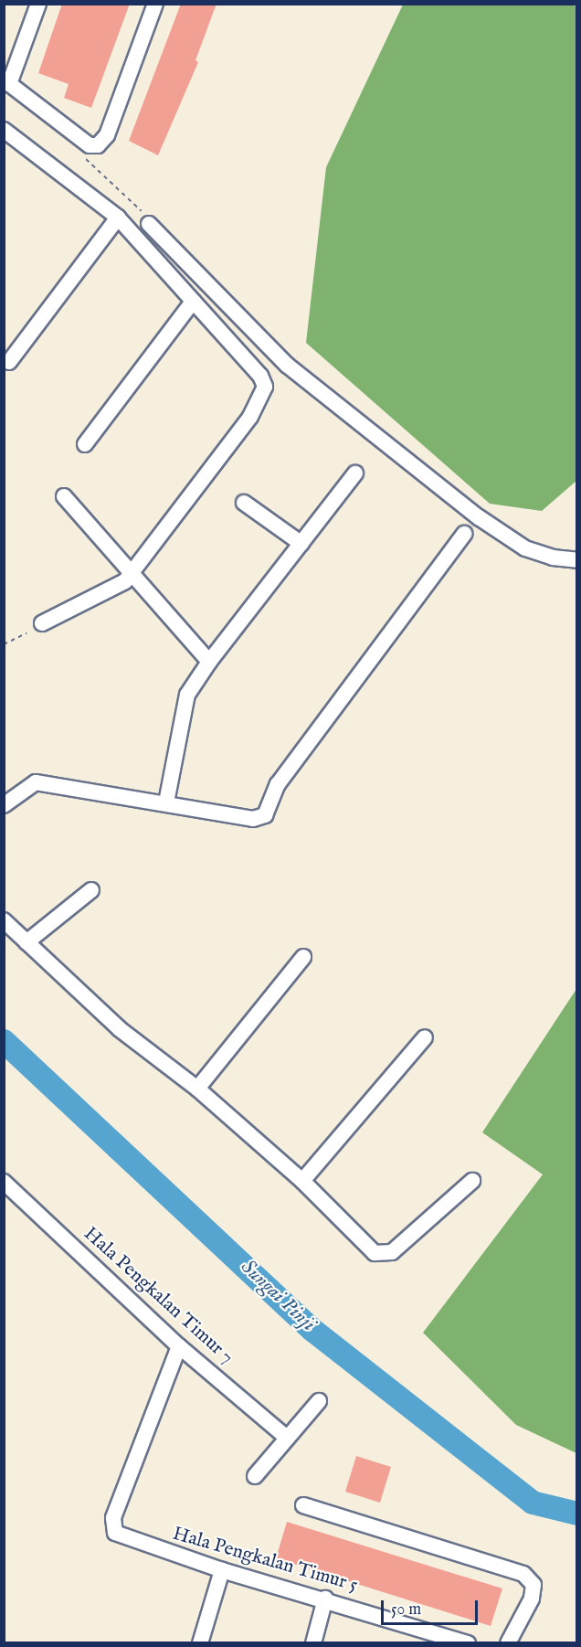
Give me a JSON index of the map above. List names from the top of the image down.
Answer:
{
  "streets": {
    "street": ["Hala Pengkalan Timur 7", "Hala Pengkalan Timur 5"]
  },
  "crossings": [
    ["Hala Pengkalan Timur 7", "Hala Pengkalan Timur 5"]
  ],
  "water": ["Sungai Pinji"],
  "scale_bar": "50 m"
}
